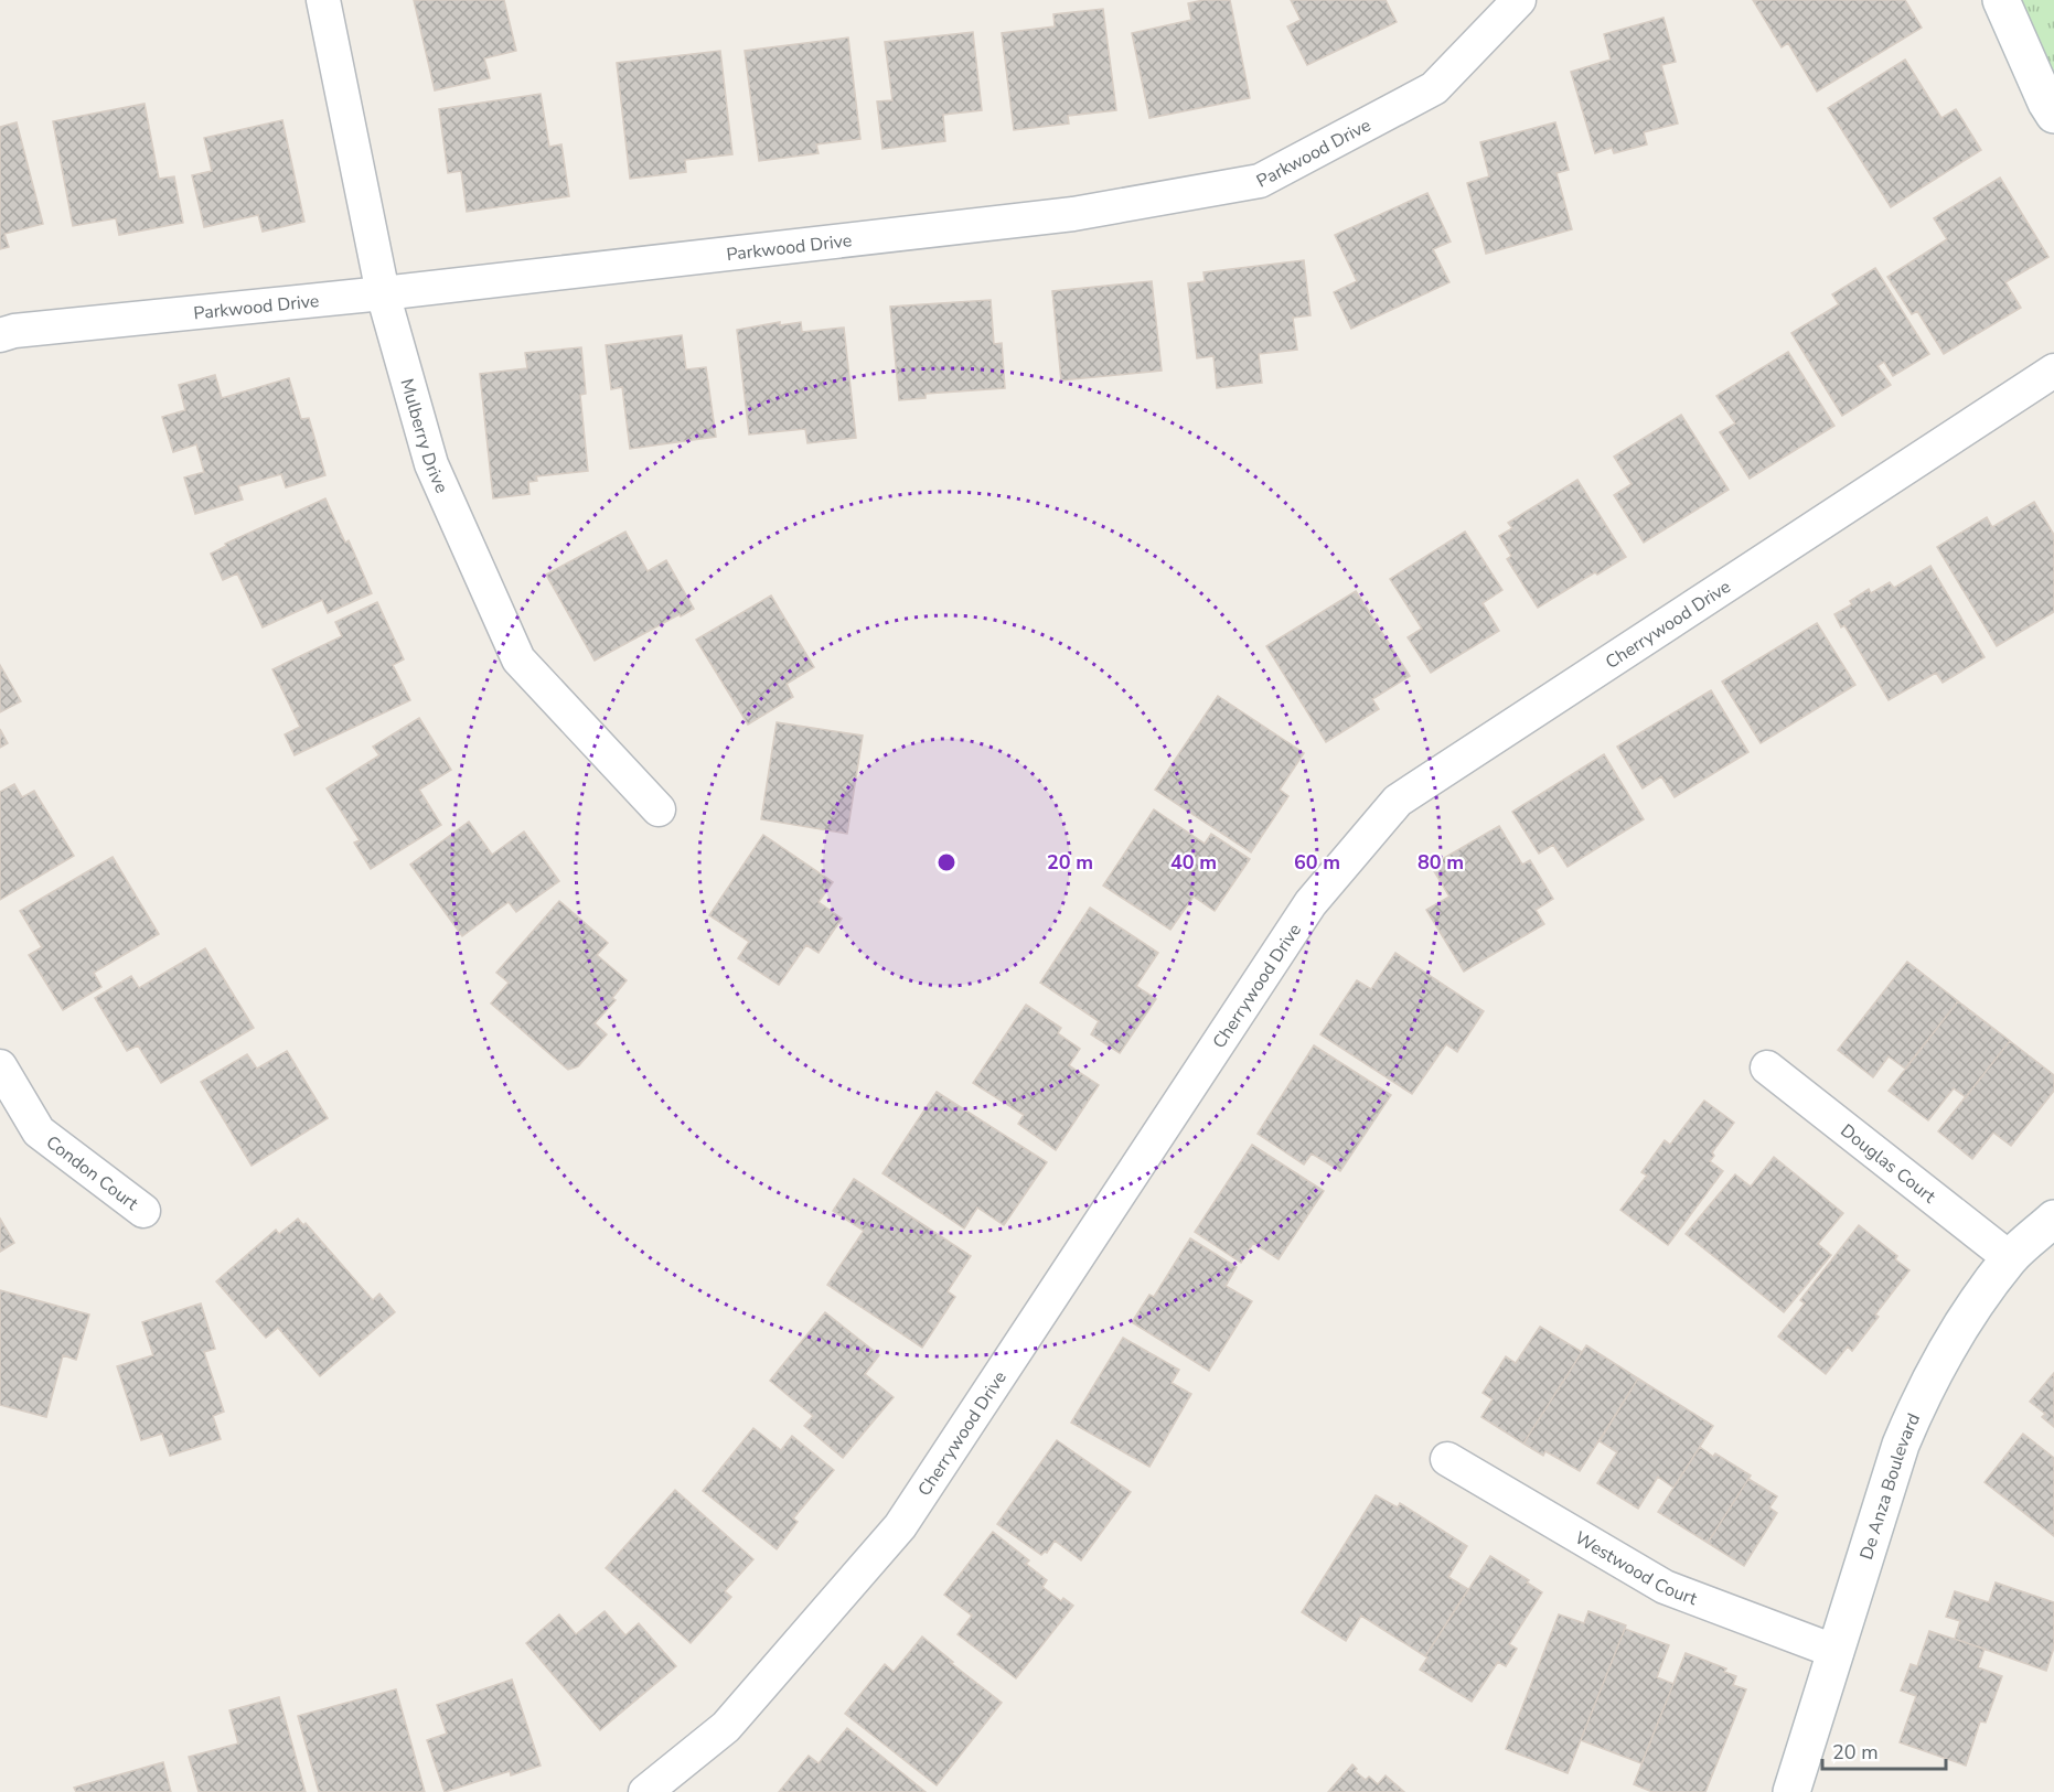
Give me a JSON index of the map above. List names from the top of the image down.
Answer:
{
  "streets": {
    "street": [
      "Parkwood Drive",
      "Mulberry Drive",
      "Cherrywood Drive",
      "Douglas Court",
      "Condon Court",
      "De Anza Boulevard",
      "Westwood Court"
    ]
  },
  "crossings": [
    ["Parkwood Drive", "Mulberry Drive"],
    ["Douglas Court", "De Anza Boulevard"],
    ["De Anza Boulevard", "Westwood Court"]
  ],
  "scale_bar": "20 m",
  "rings": [
    "20 m",
    "40 m",
    "60 m",
    "80 m"
  ]
}
